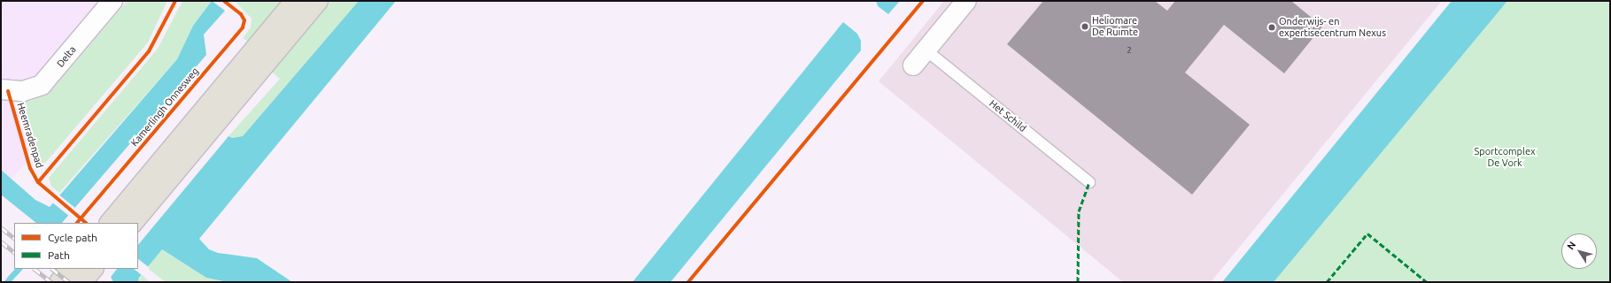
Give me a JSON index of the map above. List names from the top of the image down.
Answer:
{
  "streets": {
    "street": ["Delta"],
    "lane": ["Het Schild"],
    "cycle path": ["Kamerlingh Onnesweg", "Heemradenpad"]
  },
  "parks": ["Sportcomplex De Vork"],
  "places": ["Heliomare De Ruimte", "Onderwijs- en expertisecentrum Nexus"],
  "house_numbers": ["2"],
  "legend": ["Cycle path", "Path"],
  "north": "top left"
}
